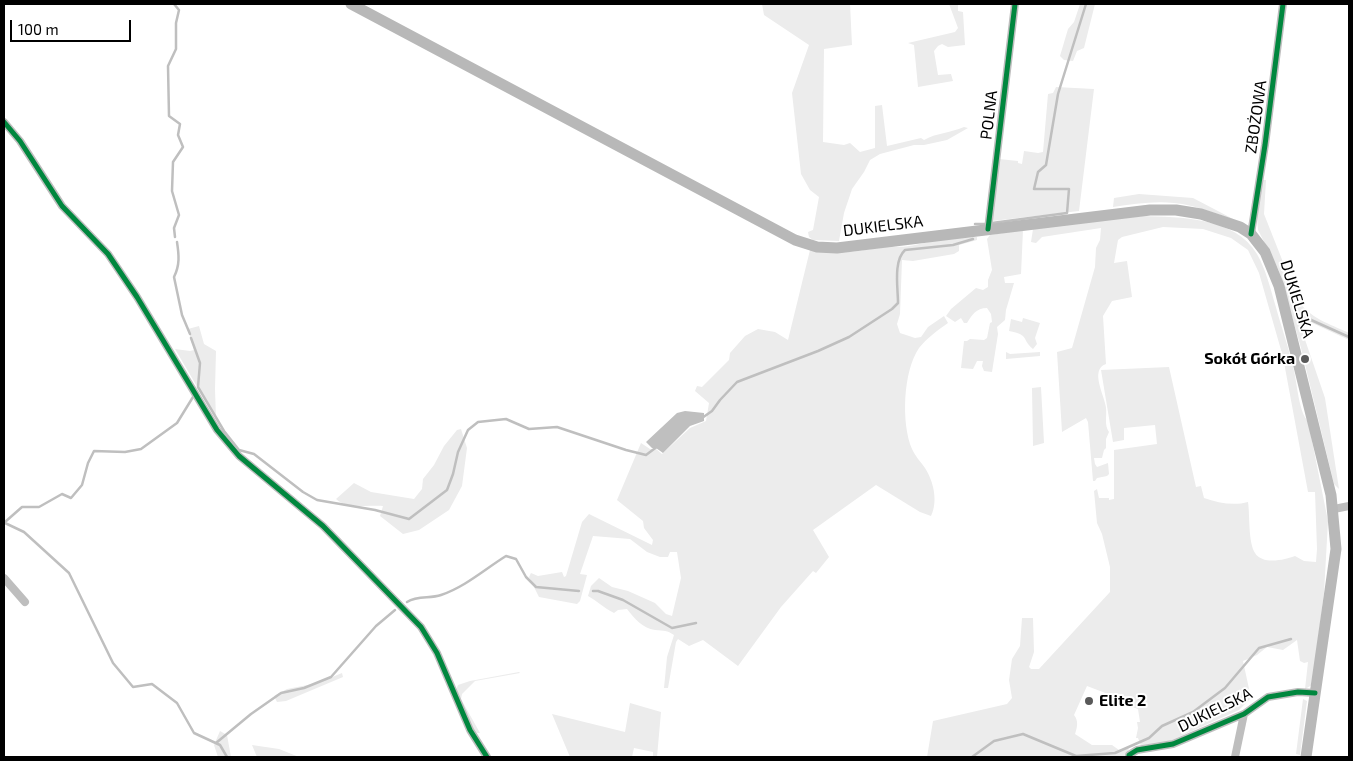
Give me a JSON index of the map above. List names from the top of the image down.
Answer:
{
  "streets": {
    "main road": ["DUKIELSKA"],
    "street": ["POLNA", "ZBOŻOWA"]
  },
  "crossings": [
    ["POLNA", "DUKIELSKA"],
    ["ZBOŻOWA", "DUKIELSKA"]
  ],
  "places": ["Sokół Górka", "Elite 2"],
  "scale_bar": "100 m"
}
